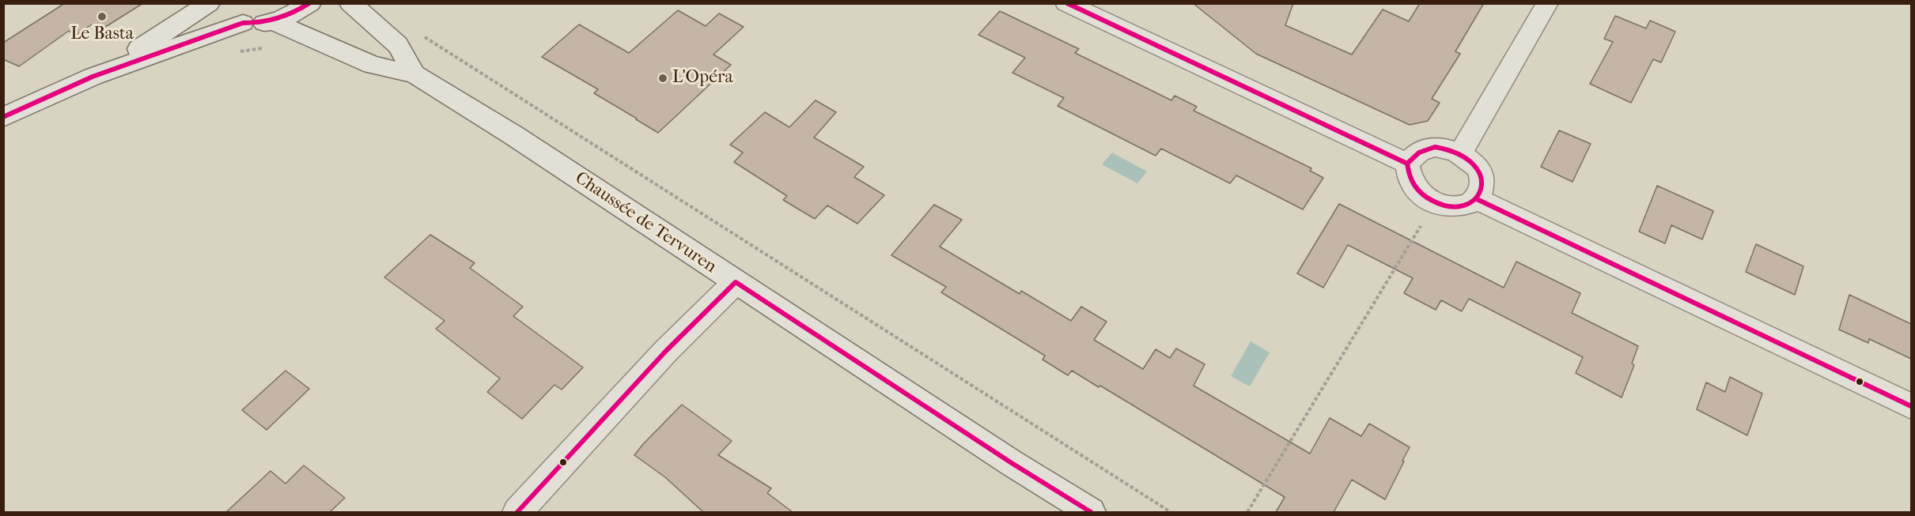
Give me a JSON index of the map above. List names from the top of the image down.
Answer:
{
  "streets": {
    "main road": ["Chaussée de Tervuren"]
  },
  "places": ["Le Basta", "L'Opéra"]
}
